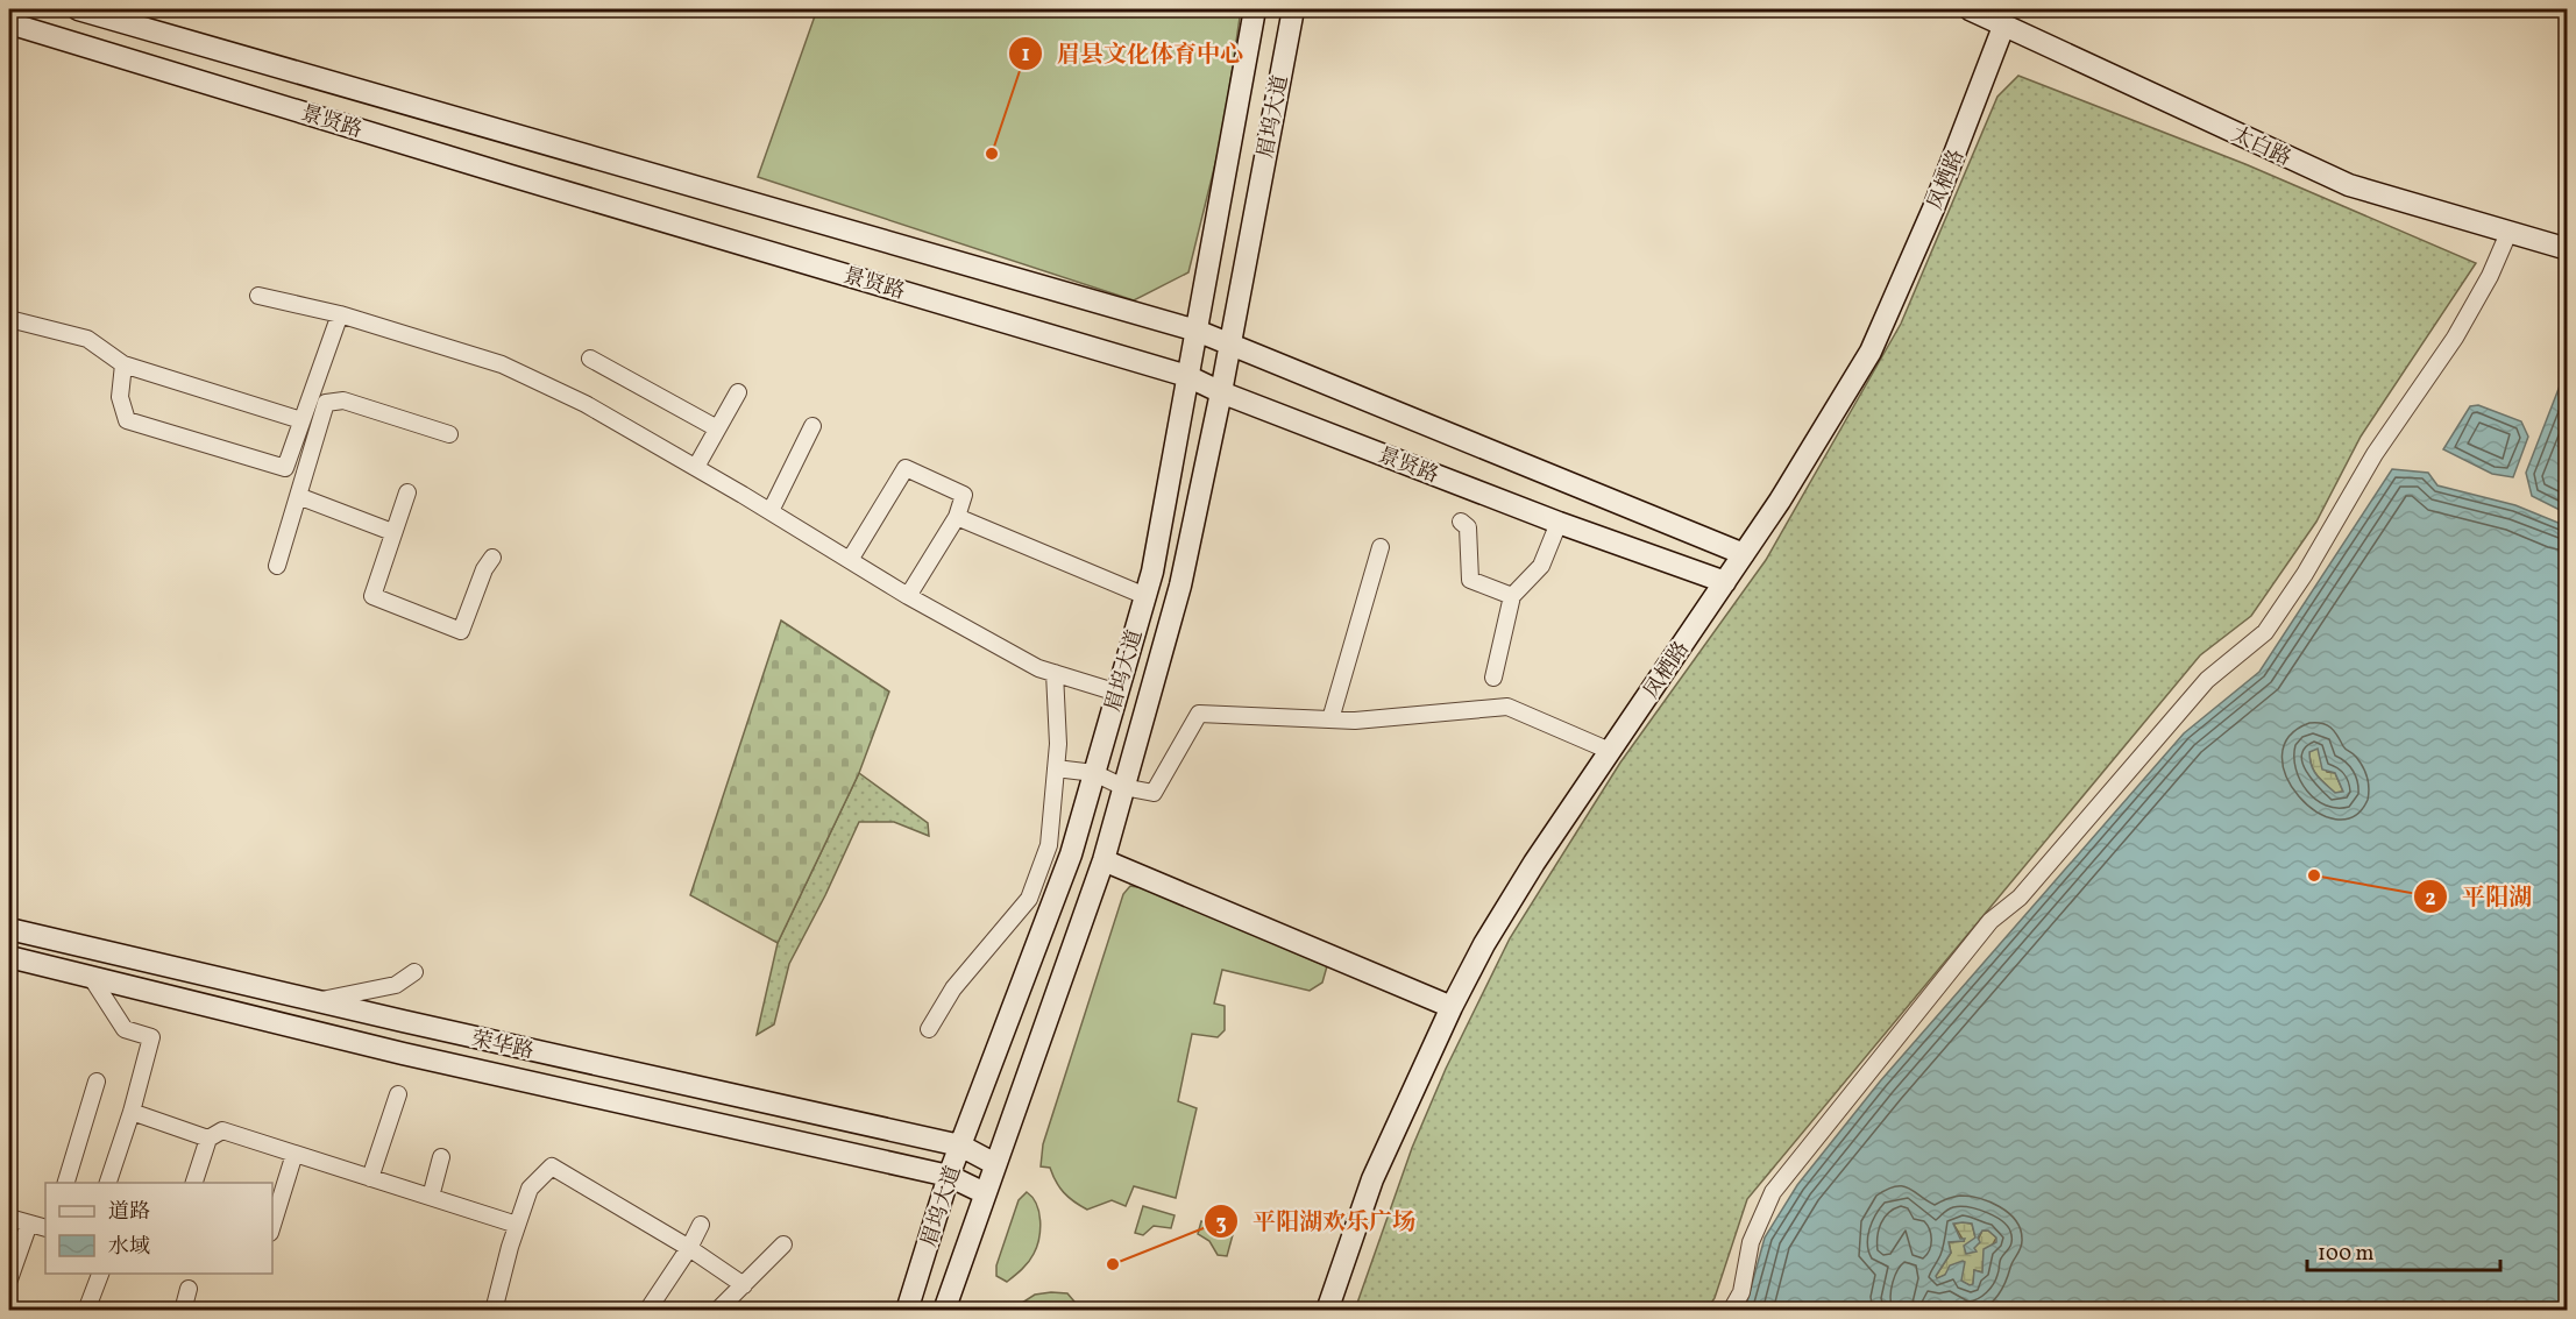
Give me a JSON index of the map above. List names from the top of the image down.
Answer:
{
  "streets": {
    "main road": [
      "眉坞大道",
      "景贤路",
      "太白路",
      "凤栖路",
      "荣华路"
    ]
  },
  "crossings": [
    ["眉坞大道", "景贤路"],
    ["眉坞大道", "荣华路"],
    ["景贤路", "凤栖路"],
    ["太白路", "凤栖路"]
  ],
  "places": ["眉县文化体育中心", "平阳湖", "平阳湖欢乐广场"],
  "legend": ["道路", "水域"],
  "scale_bar": "100 m"
}
